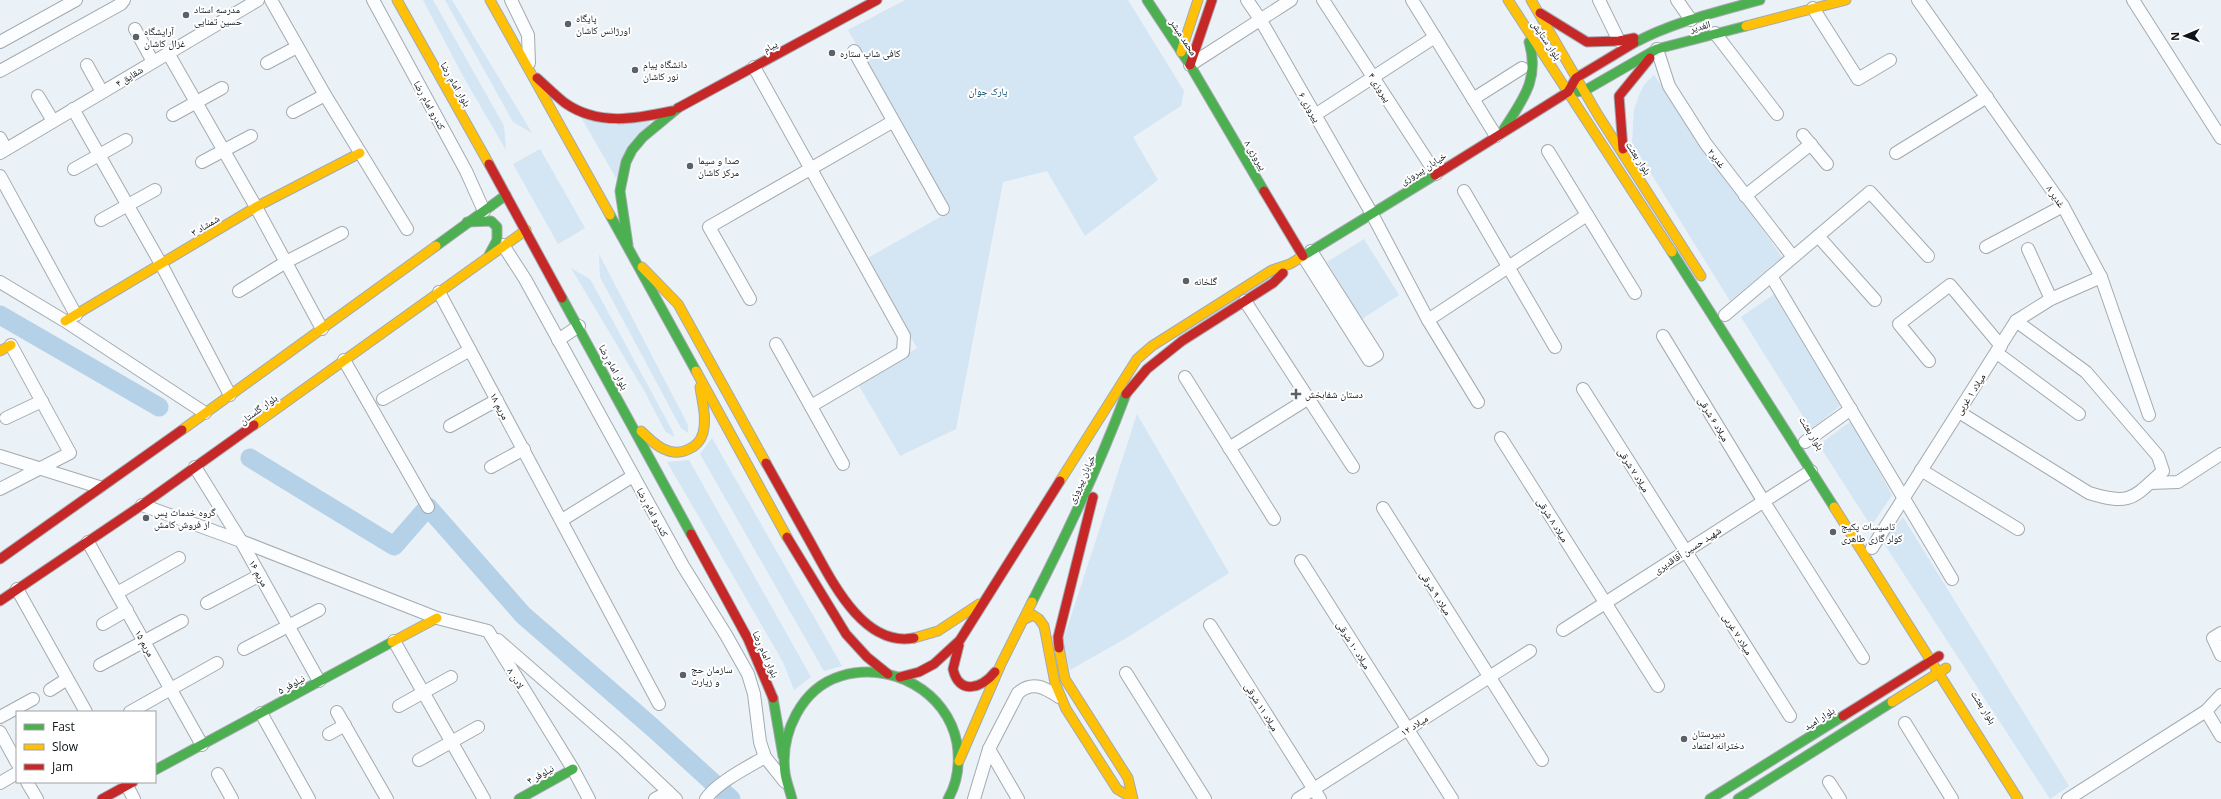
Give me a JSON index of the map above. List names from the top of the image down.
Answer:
{
  "streets": {
    "main road": [
      "الغدیر",
      "محمد مبشر",
      "بلوار ستایش",
      "پیام",
      "بلوار امام رضا",
      "پیروزی ۸",
      "بلوار بعثت",
      "خیابان پیروزی",
      "شمشاد ۳",
      "بلوار گلستان",
      "نیلوفر ۵",
      "بلوار امید",
      "نیلوفر ۴"
    ],
    "street": [
      "شقایق ۴",
      "پیروزی ۴",
      "کندرو امام رضا",
      "پیروزی ۶",
      "غدیر۲",
      "غدیر ۸",
      "میلاد ۱ غربی",
      "مریم ۱۸",
      "میلاد ۶ شرقی",
      "میلاد ۷ شرقی",
      "میلاد ۸ شرقی",
      "شهید حسین آقاقدیری",
      "مریم ۱۶",
      "میلاد ۹ شرقی",
      "میلاد ۷ غربی",
      "مریم ۱۵",
      "میلاد ۱۰ شرقی",
      "لادن ۸",
      "میلاد ۱۱ شرقی",
      "میلاد ۱۲"
    ]
  },
  "crossings": [
    ["الغدیر", "بلوار ستایش"],
    ["الغدیر", "بلوار بعثت"],
    ["الغدیر", "غدیر۲"],
    ["الغدیر", "خیابان پیروزی"],
    ["محمد مبشر", "پیروزی ۸"],
    ["بلوار ستایش", "بلوار بعثت"],
    ["بلوار ستایش", "خیابان پیروزی"],
    ["بلوار امام رضا", "کندرو امام رضا"],
    ["بلوار امام رضا", "بلوار گلستان"],
    ["پیروزی ۴", "خیابان پیروزی"],
    ["کندرو امام رضا", "بلوار گلستان"],
    ["پیروزی ۶", "خیابان پیروزی"],
    ["پیروزی ۸", "خیابان پیروزی"],
    ["بلوار بعثت", "خیابان پیروزی"],
    ["بلوار بعثت", "شهید حسین آقاقدیری"],
    ["بلوار بعثت", "بلوار امید"],
    ["غدیر ۸", "میلاد ۱ غربی"],
    ["مریم ۱۸", "بلوار گلستان"],
    ["بلوار گلستان", "مریم ۱۶"],
    ["بلوار گلستان", "مریم ۱۵"],
    ["میلاد ۶ شرقی", "شهید حسین آقاقدیری"],
    ["میلاد ۷ شرقی", "شهید حسین آقاقدیری"],
    ["میلاد ۷ شرقی", "میلاد ۷ غربی"],
    ["میلاد ۸ شرقی", "شهید حسین آقاقدیری"],
    ["شهید حسین آقاقدیری", "میلاد ۷ غربی"],
    ["مریم ۱۶", "نیلوفر ۵"],
    ["میلاد ۹ شرقی", "میلاد ۱۲"],
    ["مریم ۱۵", "نیلوفر ۵"],
    ["میلاد ۱۰ شرقی", "میلاد ۱۲"],
    ["لادن ۸", "نیلوفر ۴"],
    ["میلاد ۱۱ شرقی", "میلاد ۱۲"]
  ],
  "parks": ["پارک جوان"],
  "places": {
    "other": [
      "مدرسه استاد حسین تمنایی",
      "پایگاه اورژانس کاشان",
      "آرایشگاه غزال کاشان",
      "کافی شاپ ستاره",
      "دانشگاه پیام نور کاشان",
      "صدا و سیما مرکز کاشان",
      "گلخانه",
      "گروه خدمات پس از فروش کامش",
      "تاسیسات پکیج کولر گازی طاهری",
      "سازمان حج و زیارت",
      "دبیرستان دخترانه اعتماد"
    ],
    "health": ["دستان شفابخش"]
  },
  "legend": ["Fast", "Slow", "Jam"],
  "north": "left"
}
